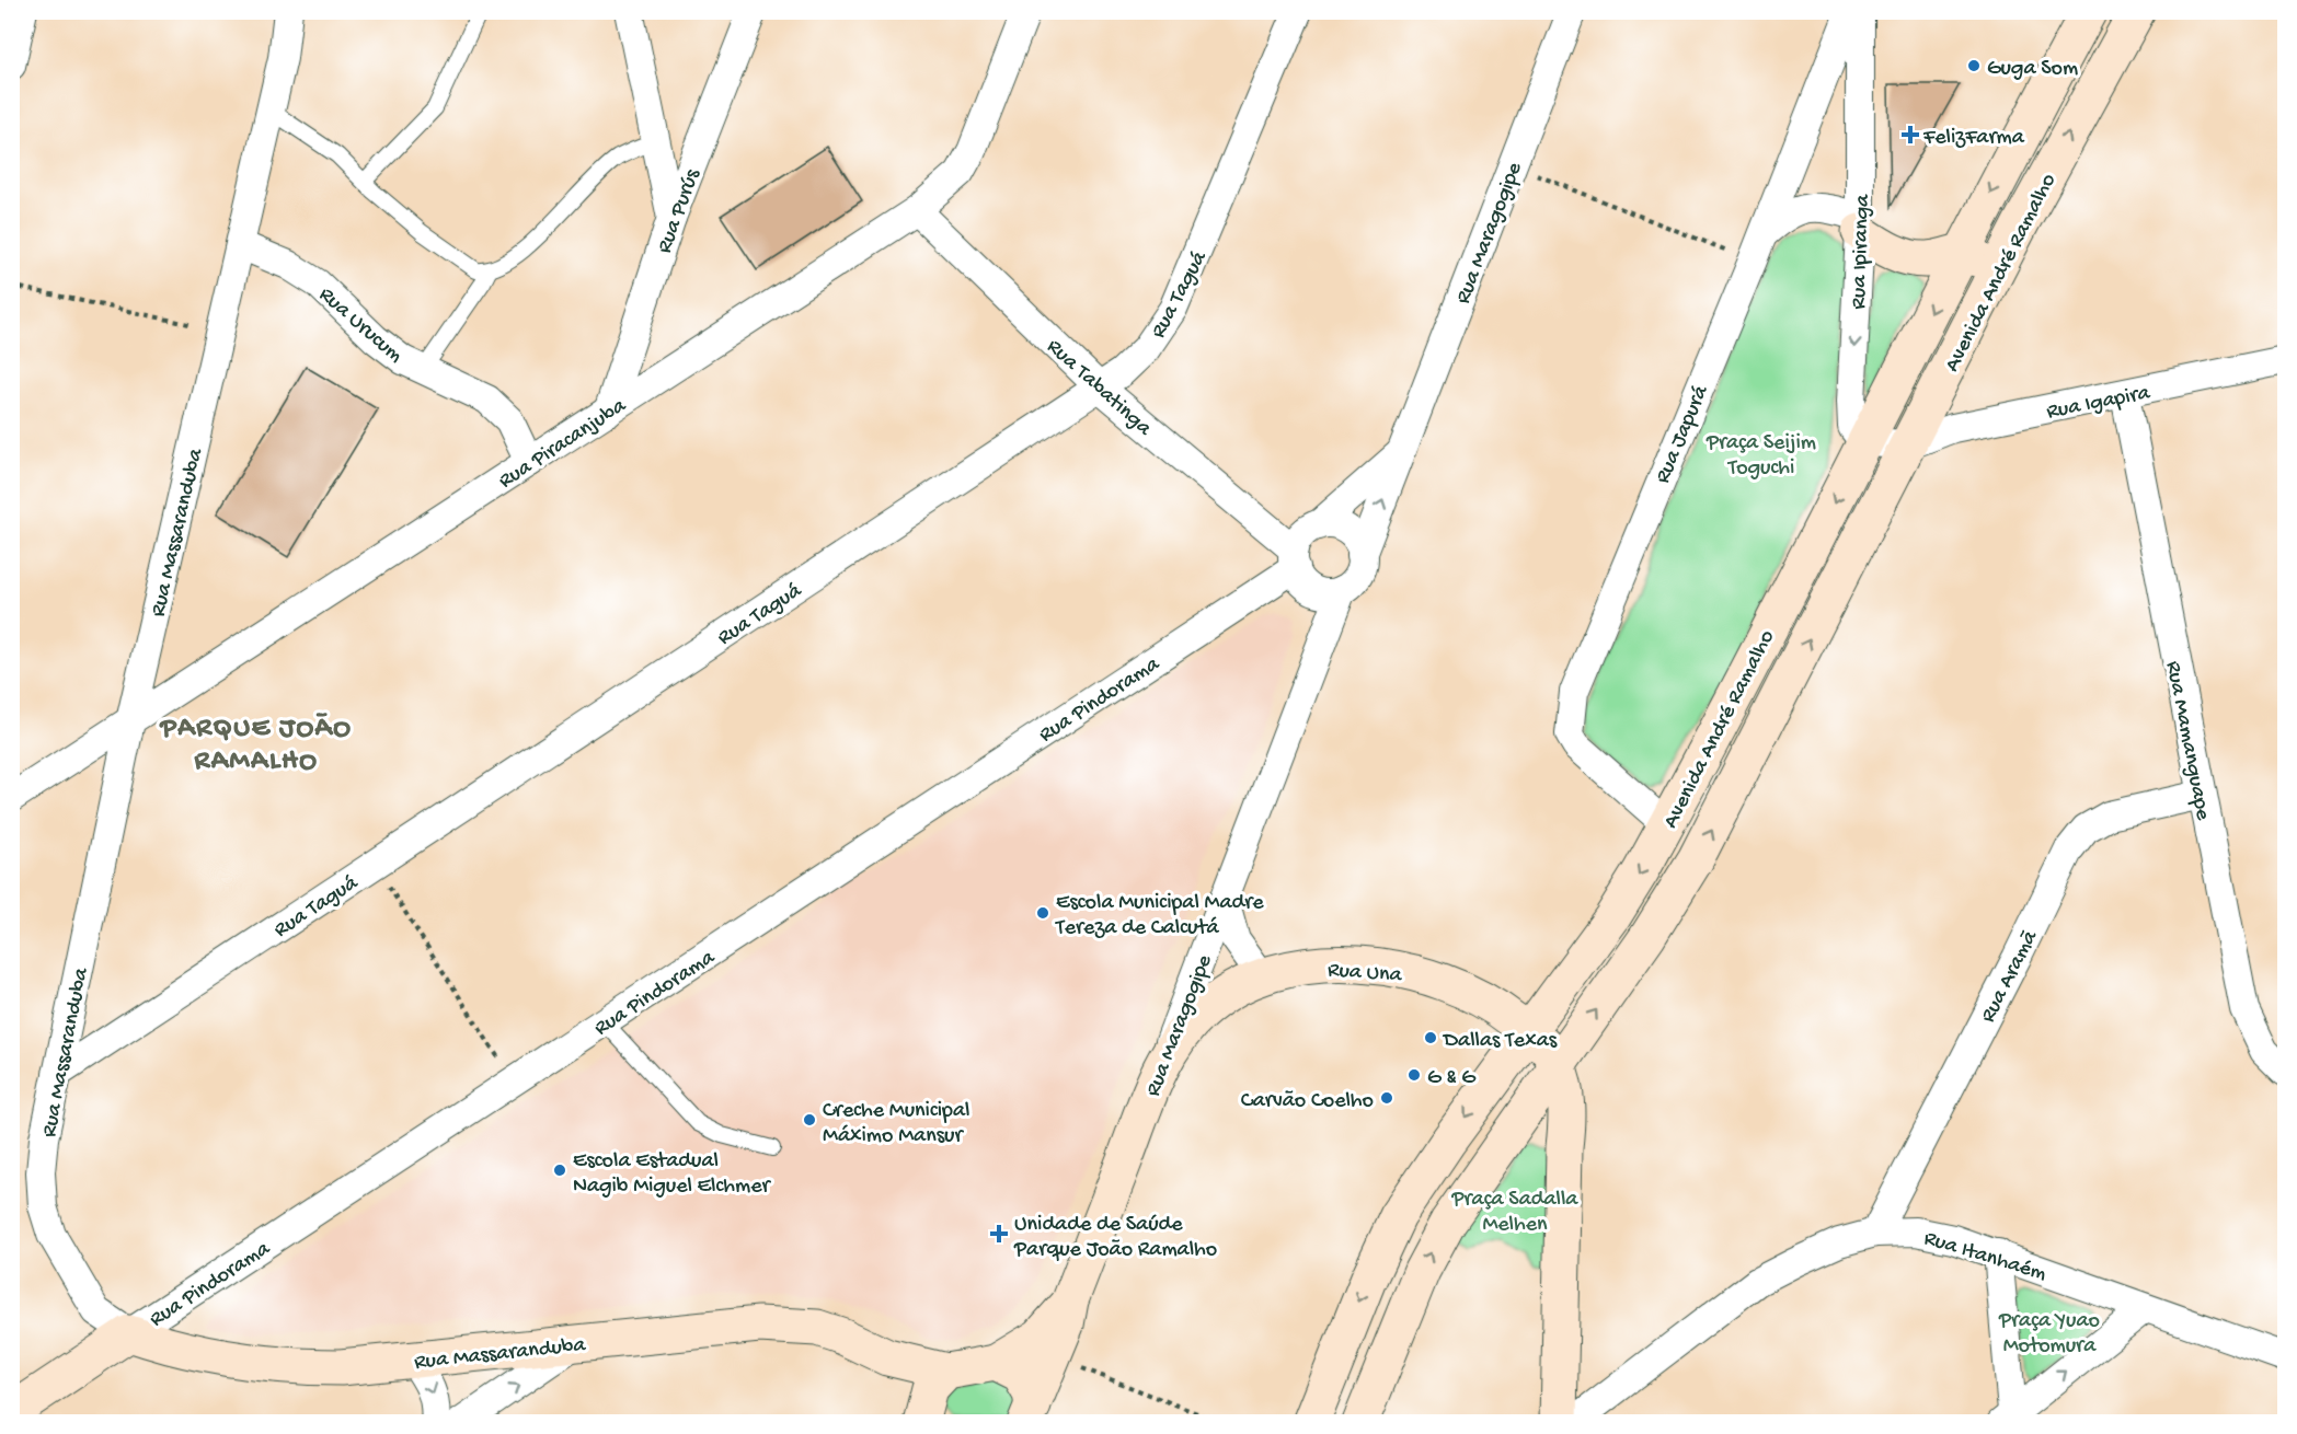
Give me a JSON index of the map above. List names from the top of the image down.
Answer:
{
  "streets": {
    "main road": [
      "Rua Maragogipe",
      "Avenida André Ramalho",
      "Rua Massaranduba",
      "Rua Pindorama",
      "Rua Una"
    ],
    "street": [
      "Rua Purús",
      "Rua Ipiranga",
      "Rua Taguá",
      "Rua Urucum",
      "Rua Tabatinga",
      "Rua Igapira",
      "Rua Japurá",
      "Rua Piracanjuba",
      "Rua Mamanguape",
      "Rua Aramã",
      "Rua Itanhaém"
    ]
  },
  "crossings": [
    ["Rua Purús", "Rua Piracanjuba"],
    ["Rua Maragogipe", "Rua Tabatinga"],
    ["Rua Maragogipe", "Rua Massaranduba"],
    ["Rua Maragogipe", "Rua Pindorama"],
    ["Rua Maragogipe", "Rua Una"],
    ["Rua Ipiranga", "Avenida André Ramalho"],
    ["Avenida André Ramalho", "Rua Igapira"],
    ["Avenida André Ramalho", "Rua Japurá"],
    ["Avenida André Ramalho", "Rua Una"],
    ["Rua Taguá", "Rua Tabatinga"],
    ["Rua Taguá", "Rua Massaranduba"],
    ["Rua Urucum", "Rua Piracanjuba"],
    ["Rua Urucum", "Rua Massaranduba"],
    ["Rua Tabatinga", "Rua Piracanjuba"],
    ["Rua Tabatinga", "Rua Pindorama"],
    ["Rua Igapira", "Rua Mamanguape"],
    ["Rua Piracanjuba", "Rua Massaranduba"],
    ["Rua Massaranduba", "Rua Pindorama"],
    ["Rua Mamanguape", "Rua Aramã"],
    ["Rua Aramã", "Rua Itanhaém"]
  ],
  "one_way": ["Rua Ipiranga"],
  "districts": ["PARQUE JOÃO RAMALHO"],
  "parks": ["Praça Seijim Toguchi", "Praça Sadalla Melhen", "Praça Yuao Motomura"],
  "places": {
    "other": [
      "Guga Som",
      "Escola Municipal Madre Tereza de Calcutá",
      "Dallas Texas",
      "G & G",
      "Carvão Coelho",
      "Creche Municipal Máximo Mansur",
      "Escola Estadual Nagib Miguel Elchmer"
    ],
    "health": ["FelizFarma", "Unidade de Saúde Parque João Ramalho"]
  }
}
